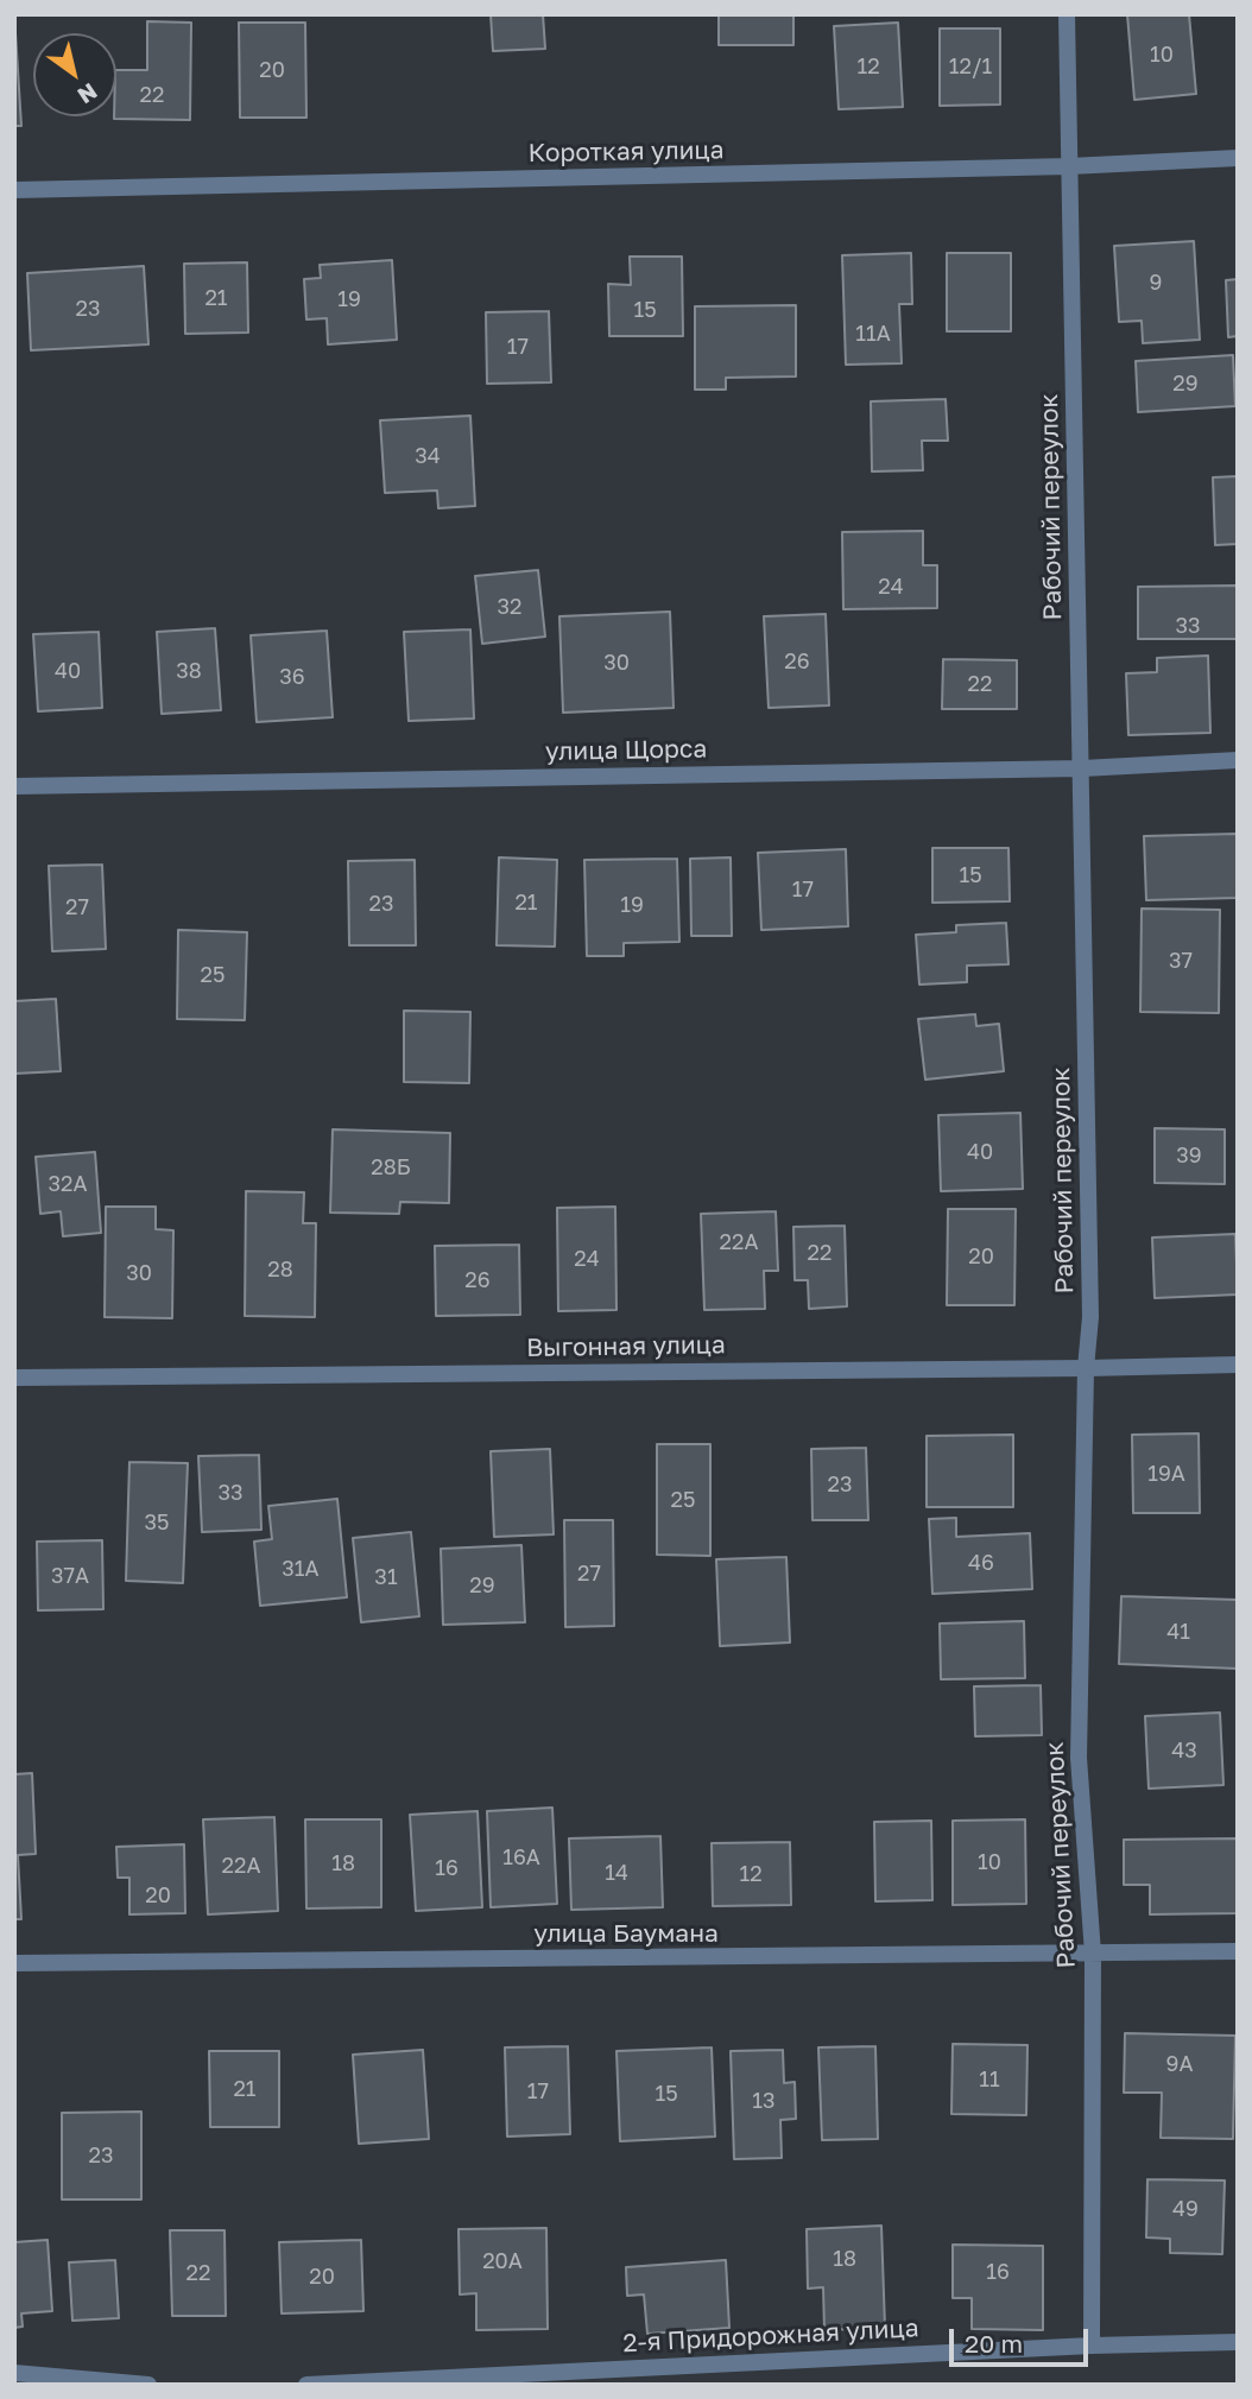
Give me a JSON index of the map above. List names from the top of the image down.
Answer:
{
  "streets": {
    "street": [
      "Короткая улица",
      "Рабочий переулок",
      "улица Щорса",
      "Выгонная улица",
      "улица Баумана",
      "2-я Придорожная улица"
    ]
  },
  "crossings": [
    ["Короткая улица", "Рабочий переулок"],
    ["Рабочий переулок", "улица Щорса"],
    ["Рабочий переулок", "Выгонная улица"],
    ["Рабочий переулок", "улица Баумана"],
    ["Рабочий переулок", "2-я Придорожная улица"]
  ],
  "house_numbers": [
    "10",
    "12",
    "12/1",
    "20",
    "22",
    "9",
    "21",
    "19",
    "23",
    "15",
    "11А",
    "17",
    "29",
    "34",
    "24",
    "32",
    "33",
    "26",
    "30",
    "40",
    "38",
    "36",
    "22",
    "15",
    "17",
    "21",
    "23",
    "19",
    "27",
    "37",
    "25",
    "40",
    "39",
    "28Б",
    "32А",
    "22А",
    "22",
    "20",
    "24",
    "28",
    "30",
    "26",
    "19А",
    "23",
    "33",
    "25",
    "35",
    "46",
    "31А",
    "27",
    "37А",
    "31",
    "29",
    "41",
    "43",
    "16А",
    "10",
    "18",
    "22А",
    "16",
    "14",
    "12",
    "20",
    "9А",
    "11",
    "21",
    "17",
    "15",
    "13",
    "23",
    "49",
    "18",
    "20А",
    "16",
    "22",
    "20"
  ],
  "scale_bar": "20 m",
  "north": "bottom right"
}
